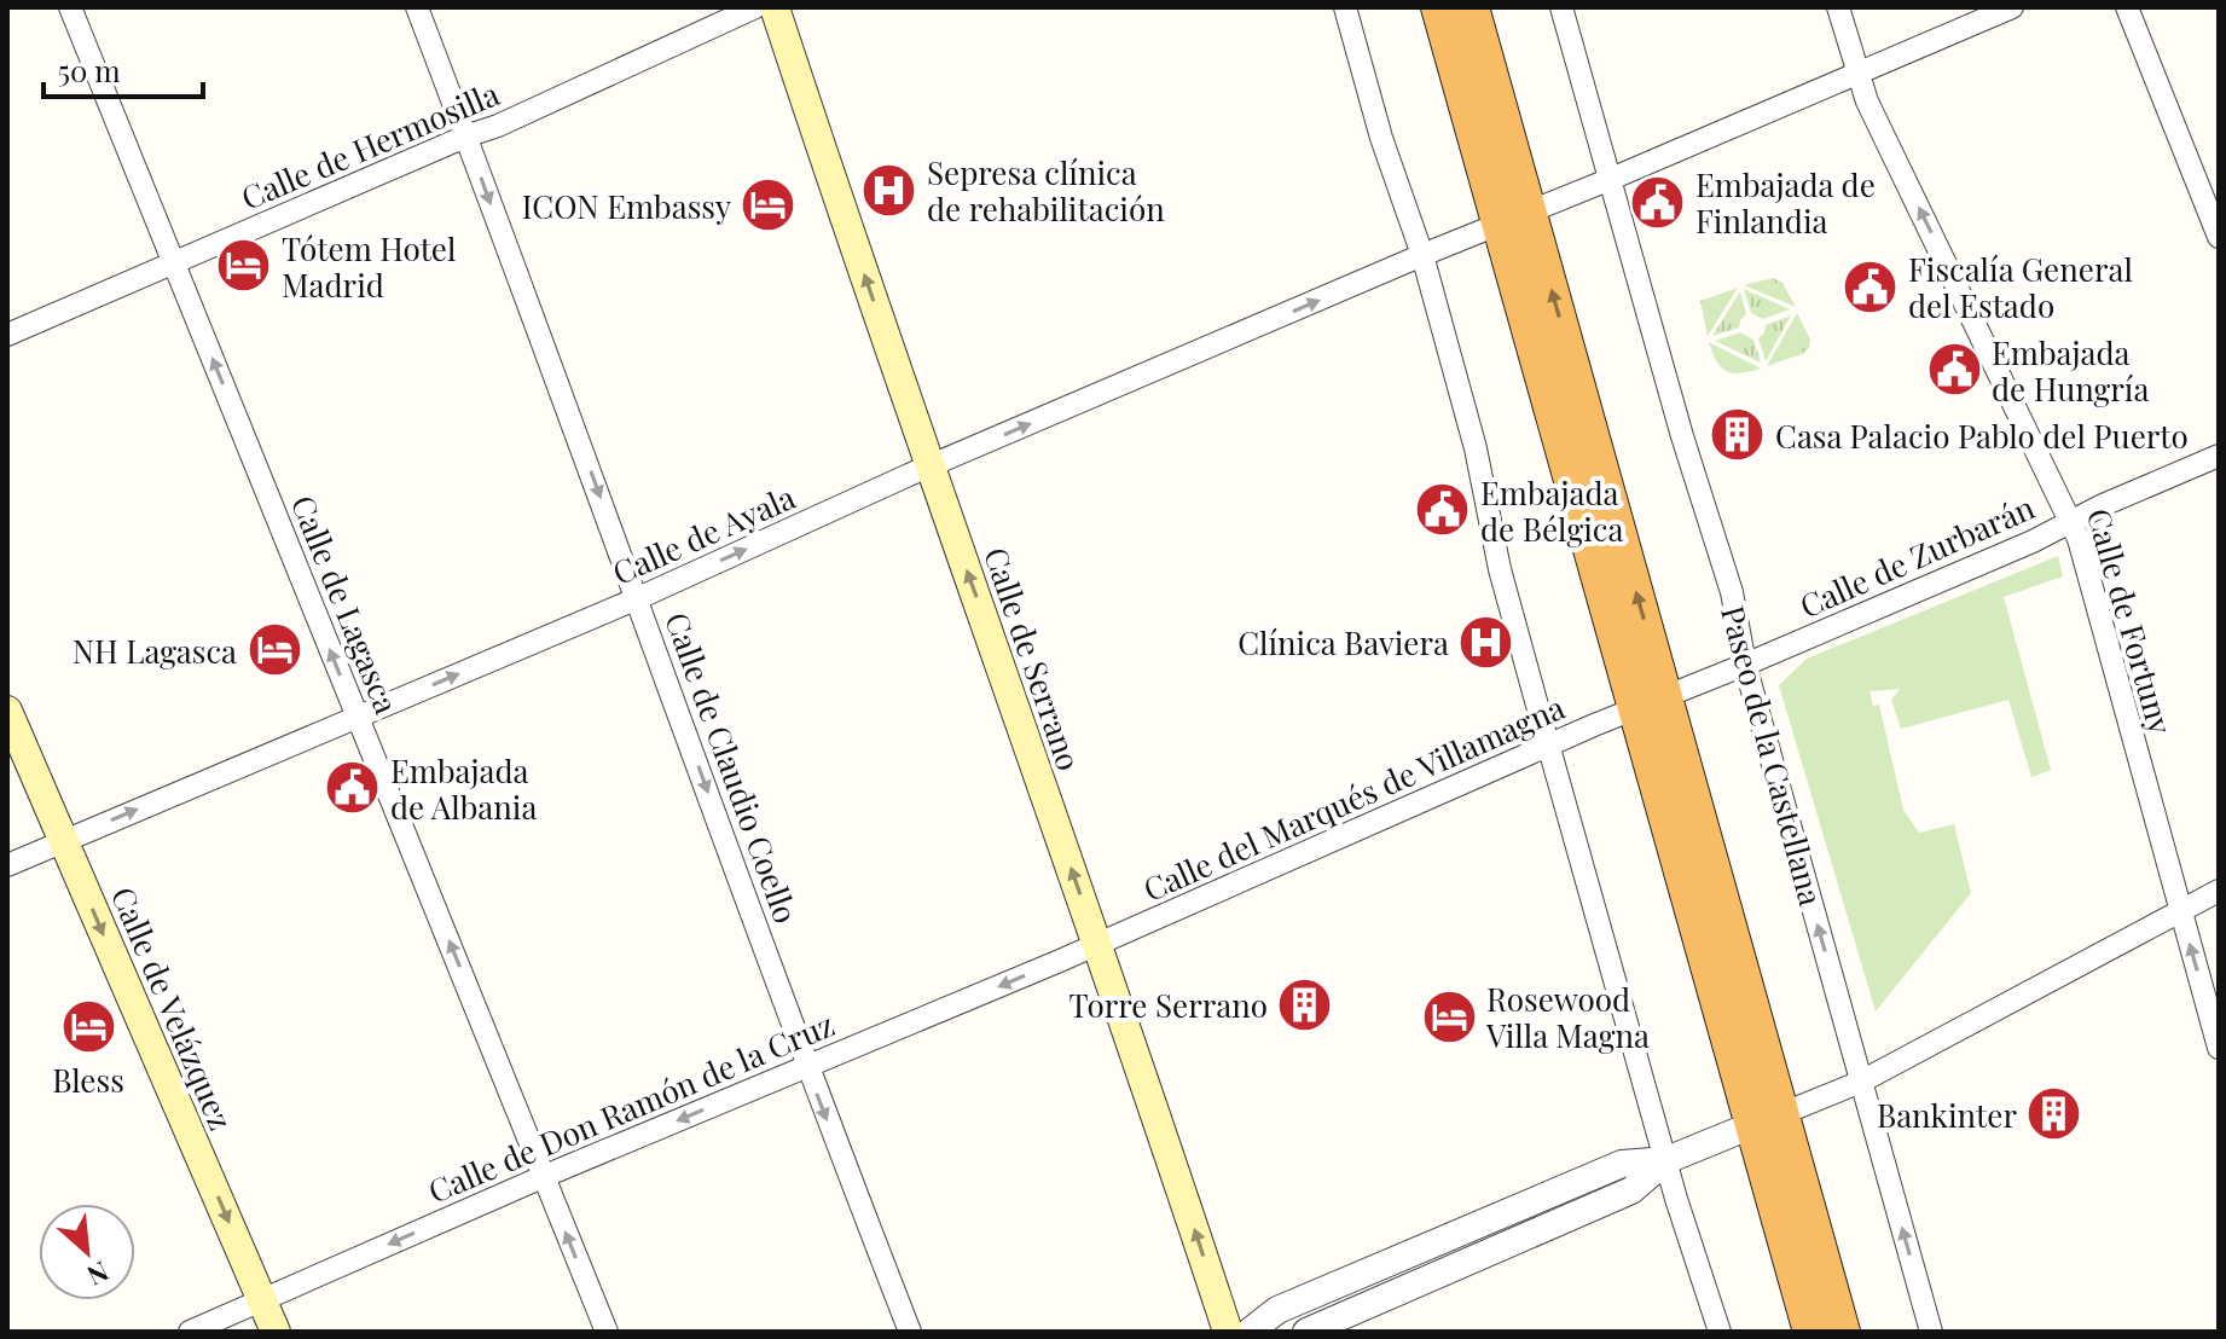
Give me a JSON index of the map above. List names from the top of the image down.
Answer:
{
  "streets": {
    "main road": ["Calle de Serrano", "Calle de Velázquez"],
    "street": [
      "Calle de Hermosilla",
      "Calle de Ayala",
      "Calle de Zurbarán",
      "Calle de Lagasca",
      "Calle de Fortuny",
      "Paseo de la Castellana",
      "Calle de Claudio Coello",
      "Calle del Marqués de Villamagna",
      "Calle de Don Ramón de la Cruz"
    ]
  },
  "crossings": [
    ["Calle de Hermosilla", "Calle de Lagasca"],
    ["Calle de Hermosilla", "Calle de Claudio Coello"],
    ["Calle de Ayala", "Calle de Lagasca"],
    ["Calle de Ayala", "Calle de Serrano"],
    ["Calle de Ayala", "Calle de Claudio Coello"],
    ["Calle de Ayala", "Calle de Velázquez"],
    ["Calle de Zurbarán", "Calle de Fortuny"],
    ["Calle de Zurbarán", "Paseo de la Castellana"],
    ["Calle de Zurbarán", "Calle del Marqués de Villamagna"],
    ["Calle de Lagasca", "Calle de Don Ramón de la Cruz"],
    ["Calle de Serrano", "Calle del Marqués de Villamagna"],
    ["Calle de Serrano", "Calle de Don Ramón de la Cruz"],
    ["Calle de Claudio Coello", "Calle de Don Ramón de la Cruz"],
    ["Calle del Marqués de Villamagna", "Calle de Don Ramón de la Cruz"],
    ["Calle de Velázquez", "Calle de Don Ramón de la Cruz"]
  ],
  "one_way": [
    "Calle de Ayala",
    "Calle de Lagasca",
    "Calle de Fortuny",
    "Calle de Serrano",
    "Paseo de la Castellana",
    "Calle de Claudio Coello",
    "Calle de Velázquez",
    "Calle de Don Ramón de la Cruz"
  ],
  "places": {
    "hospital": ["Sepresa clínica de rehabilitación", "Clínica Baviera"],
    "public building": [
      "Embajada de Finlandia",
      "Fiscalía General del Estado",
      "Embajada de Hungría",
      "Embajada de Bélgica",
      "Embajada de Albania"
    ],
    "hotel": [
      "ICON Embassy",
      "Tótem Hotel Madrid",
      "NH Lagasca",
      "Rosewood Villa Magna",
      "Bless"
    ],
    "building": ["Casa Palacio Pablo del Puerto", "Torre Serrano", "Bankinter"]
  },
  "scale_bar": "50 m",
  "north": "bottom right"
}
